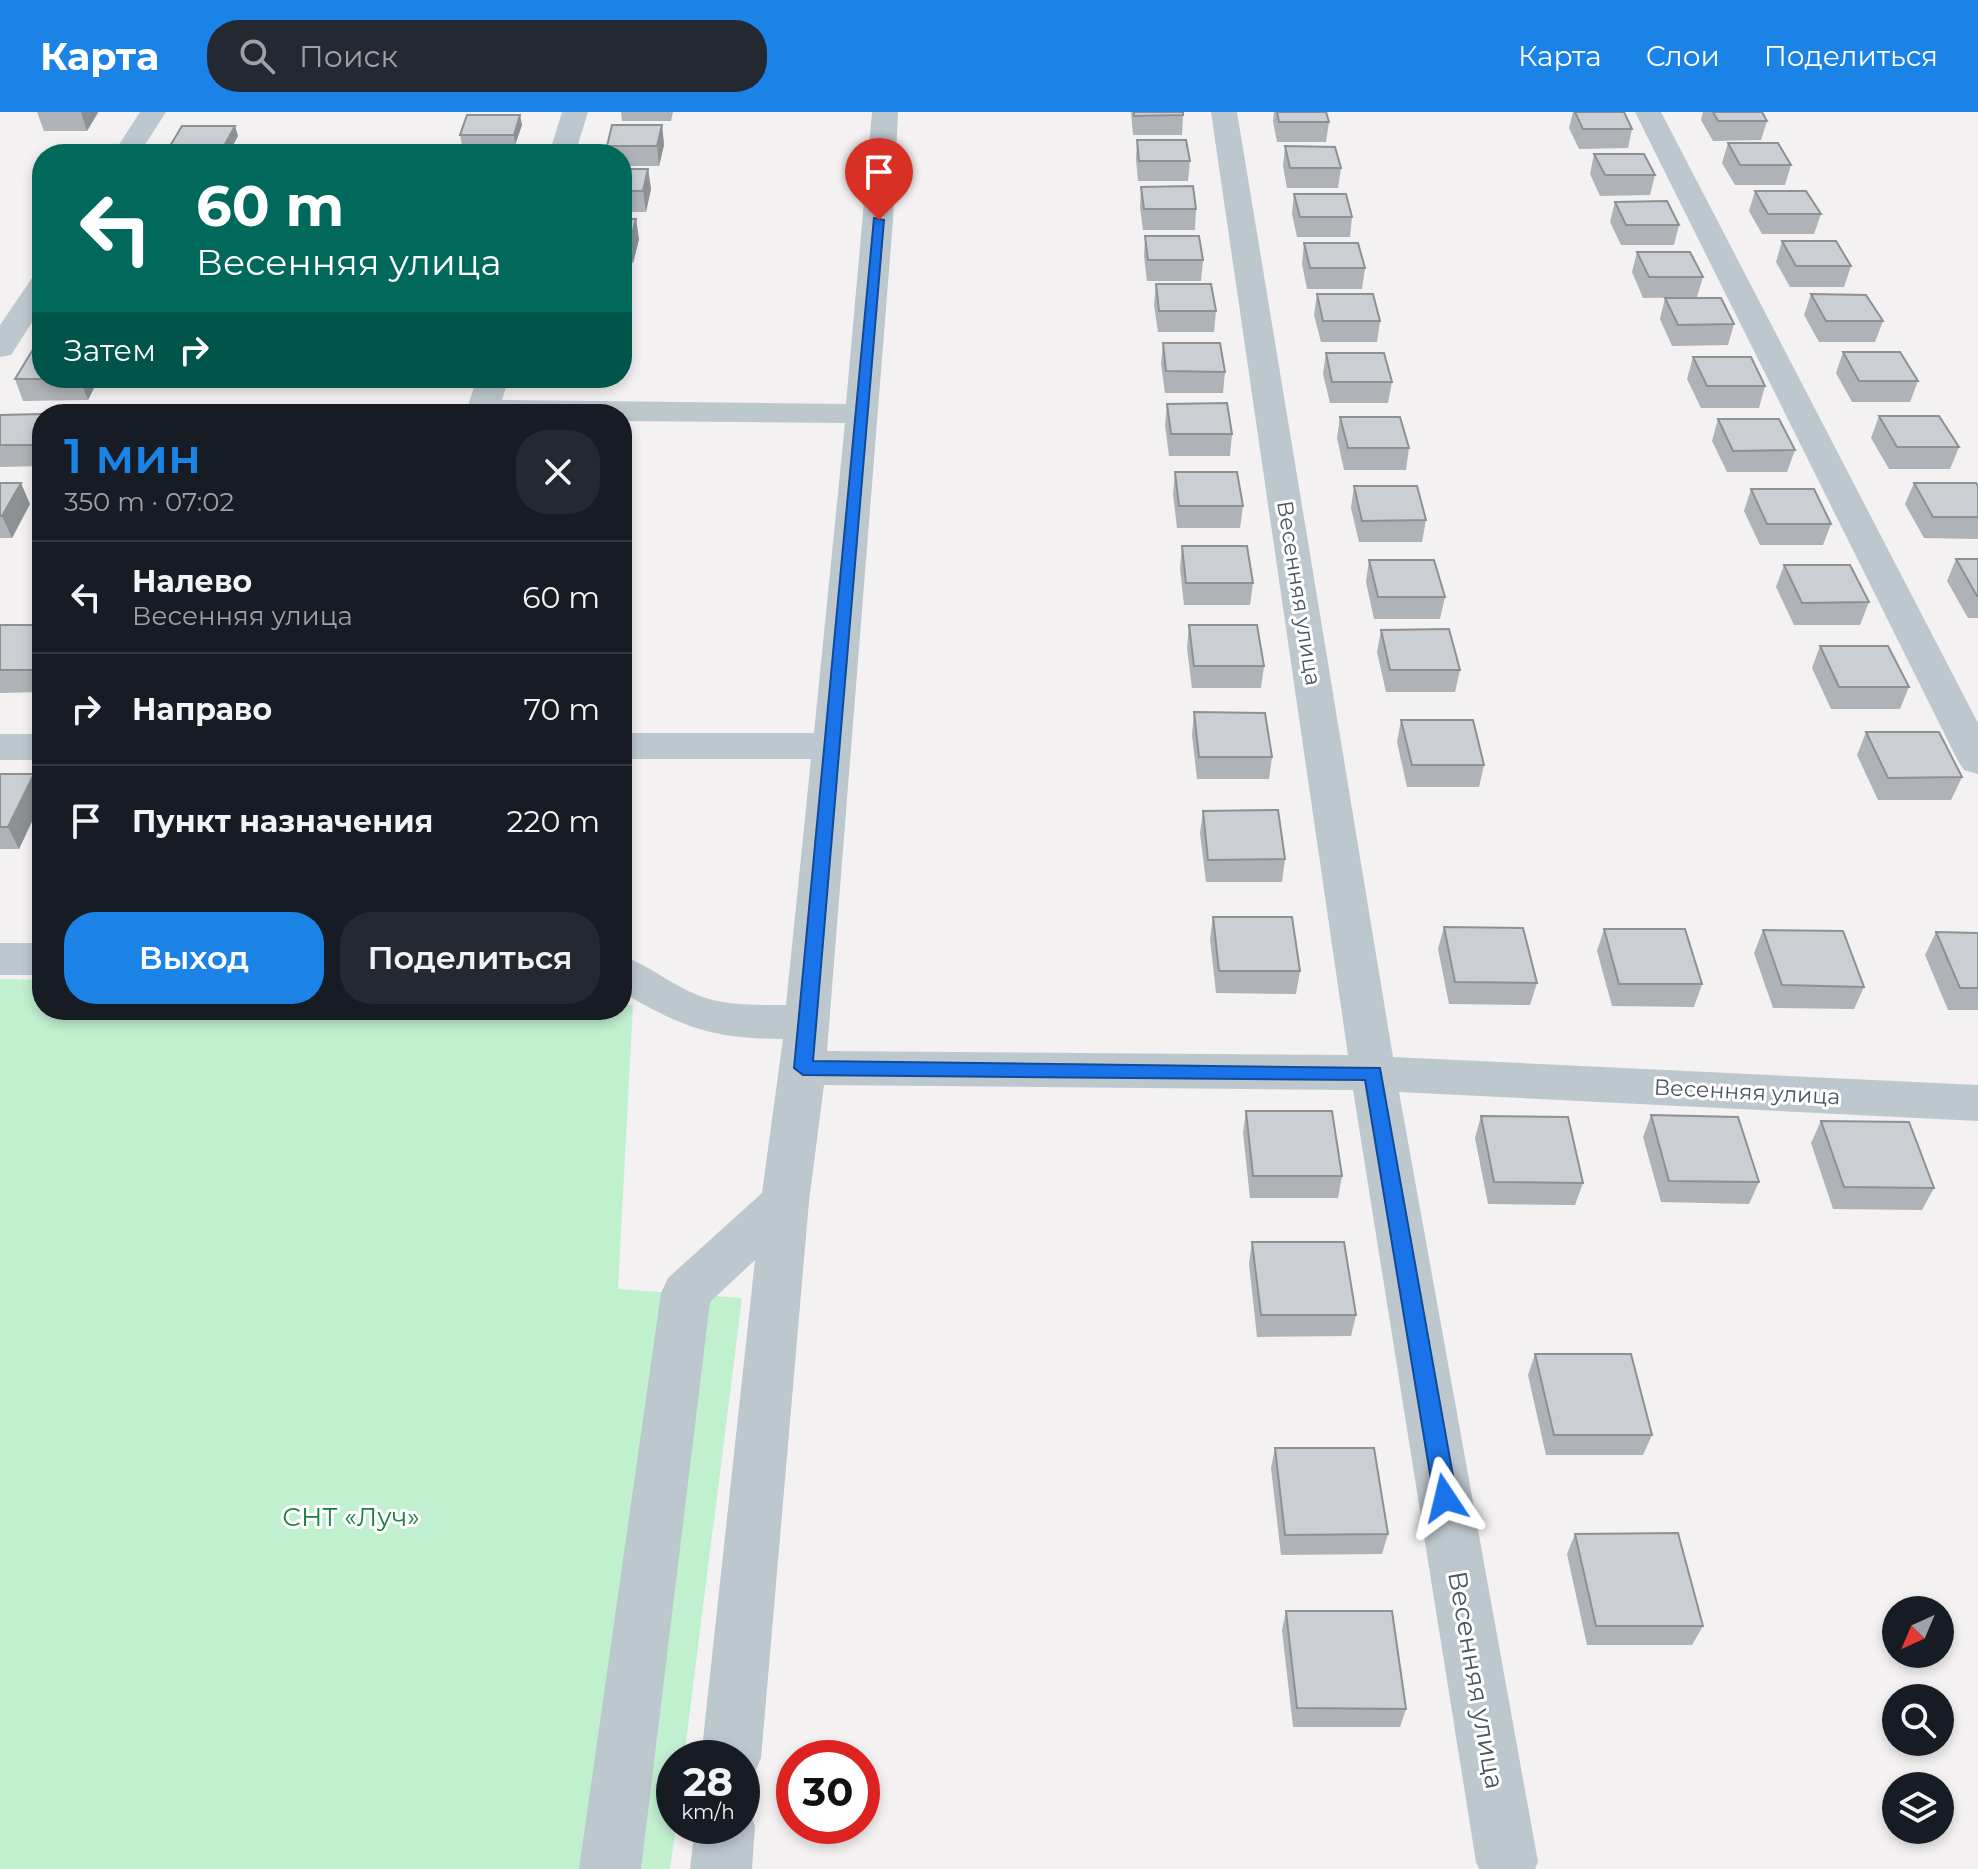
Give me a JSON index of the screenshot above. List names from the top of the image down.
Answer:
{
  "streets": {
    "street": ["Весенняя улица"]
  },
  "parks": ["СНТ «Луч»"],
  "north": "bottom left",
  "page": {
    "header": "Карта",
    "search": "Поиск",
    "nav": ["Карта", "Слои", "Поделиться"],
    "turn": ["60 m", "Весенняя улица"],
    "then": "Затем",
    "heading": ["1 мин", "350 m · 07:02"],
    "list": [
      {
        "name": "Налево",
        "note": "Весенняя улица",
        "value": "60 m"
      },
      {
        "name": "Направо",
        "value": "70 m"
      },
      {
        "name": "Пункт назначения",
        "value": "220 m"
      }
    ],
    "buttons": ["Выход", "Поделиться"],
    "speed": "28 km/h",
    "limit": "30"
  }
}
